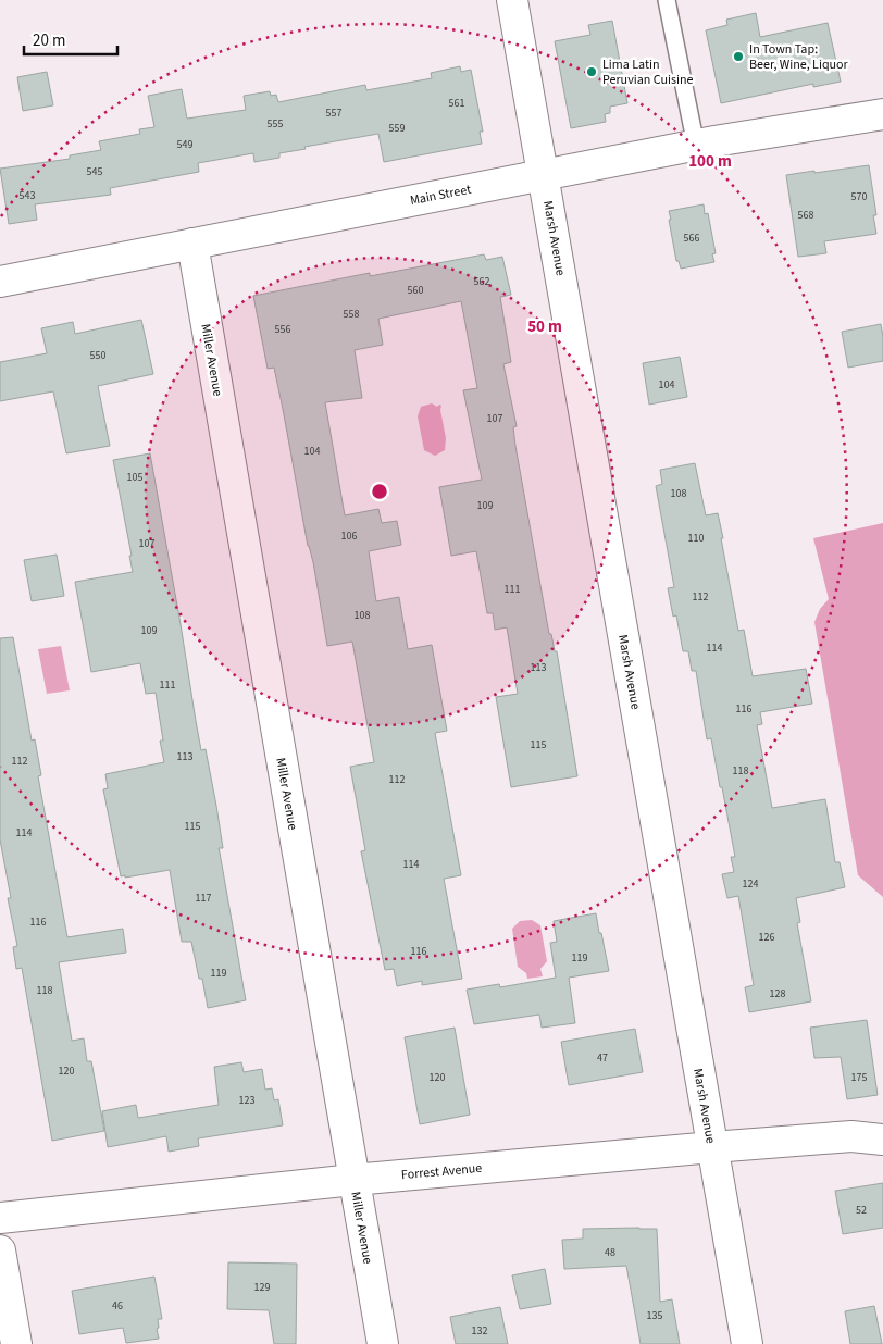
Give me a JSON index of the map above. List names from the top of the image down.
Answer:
{
  "streets": {
    "street": [
      "Main Street",
      "Marsh Avenue",
      "Miller Avenue",
      "Forrest Avenue"
    ]
  },
  "crossings": [
    ["Main Street", "Marsh Avenue"],
    ["Main Street", "Miller Avenue"],
    ["Marsh Avenue", "Forrest Avenue"],
    ["Miller Avenue", "Forrest Avenue"]
  ],
  "places": ["In Town Tap: Beer, Wine, Liquor", "Lima Latin Peruvian Cuisine"],
  "house_numbers": [
    "561",
    "557",
    "555",
    "559",
    "549",
    "545",
    "543",
    "570",
    "568",
    "566",
    "562",
    "560",
    "558",
    "556",
    "550",
    "104",
    "107",
    "104",
    "105",
    "108",
    "109",
    "106",
    "110",
    "107",
    "111",
    "112",
    "108",
    "109",
    "114",
    "113",
    "111",
    "116",
    "115",
    "113",
    "112",
    "118",
    "112",
    "115",
    "114",
    "114",
    "124",
    "117",
    "116",
    "126",
    "116",
    "119",
    "119",
    "118",
    "128",
    "47",
    "120",
    "120",
    "175",
    "123",
    "52",
    "48",
    "129",
    "46",
    "135",
    "132"
  ],
  "scale_bar": "20 m",
  "rings": ["100 m", "50 m"]
}
